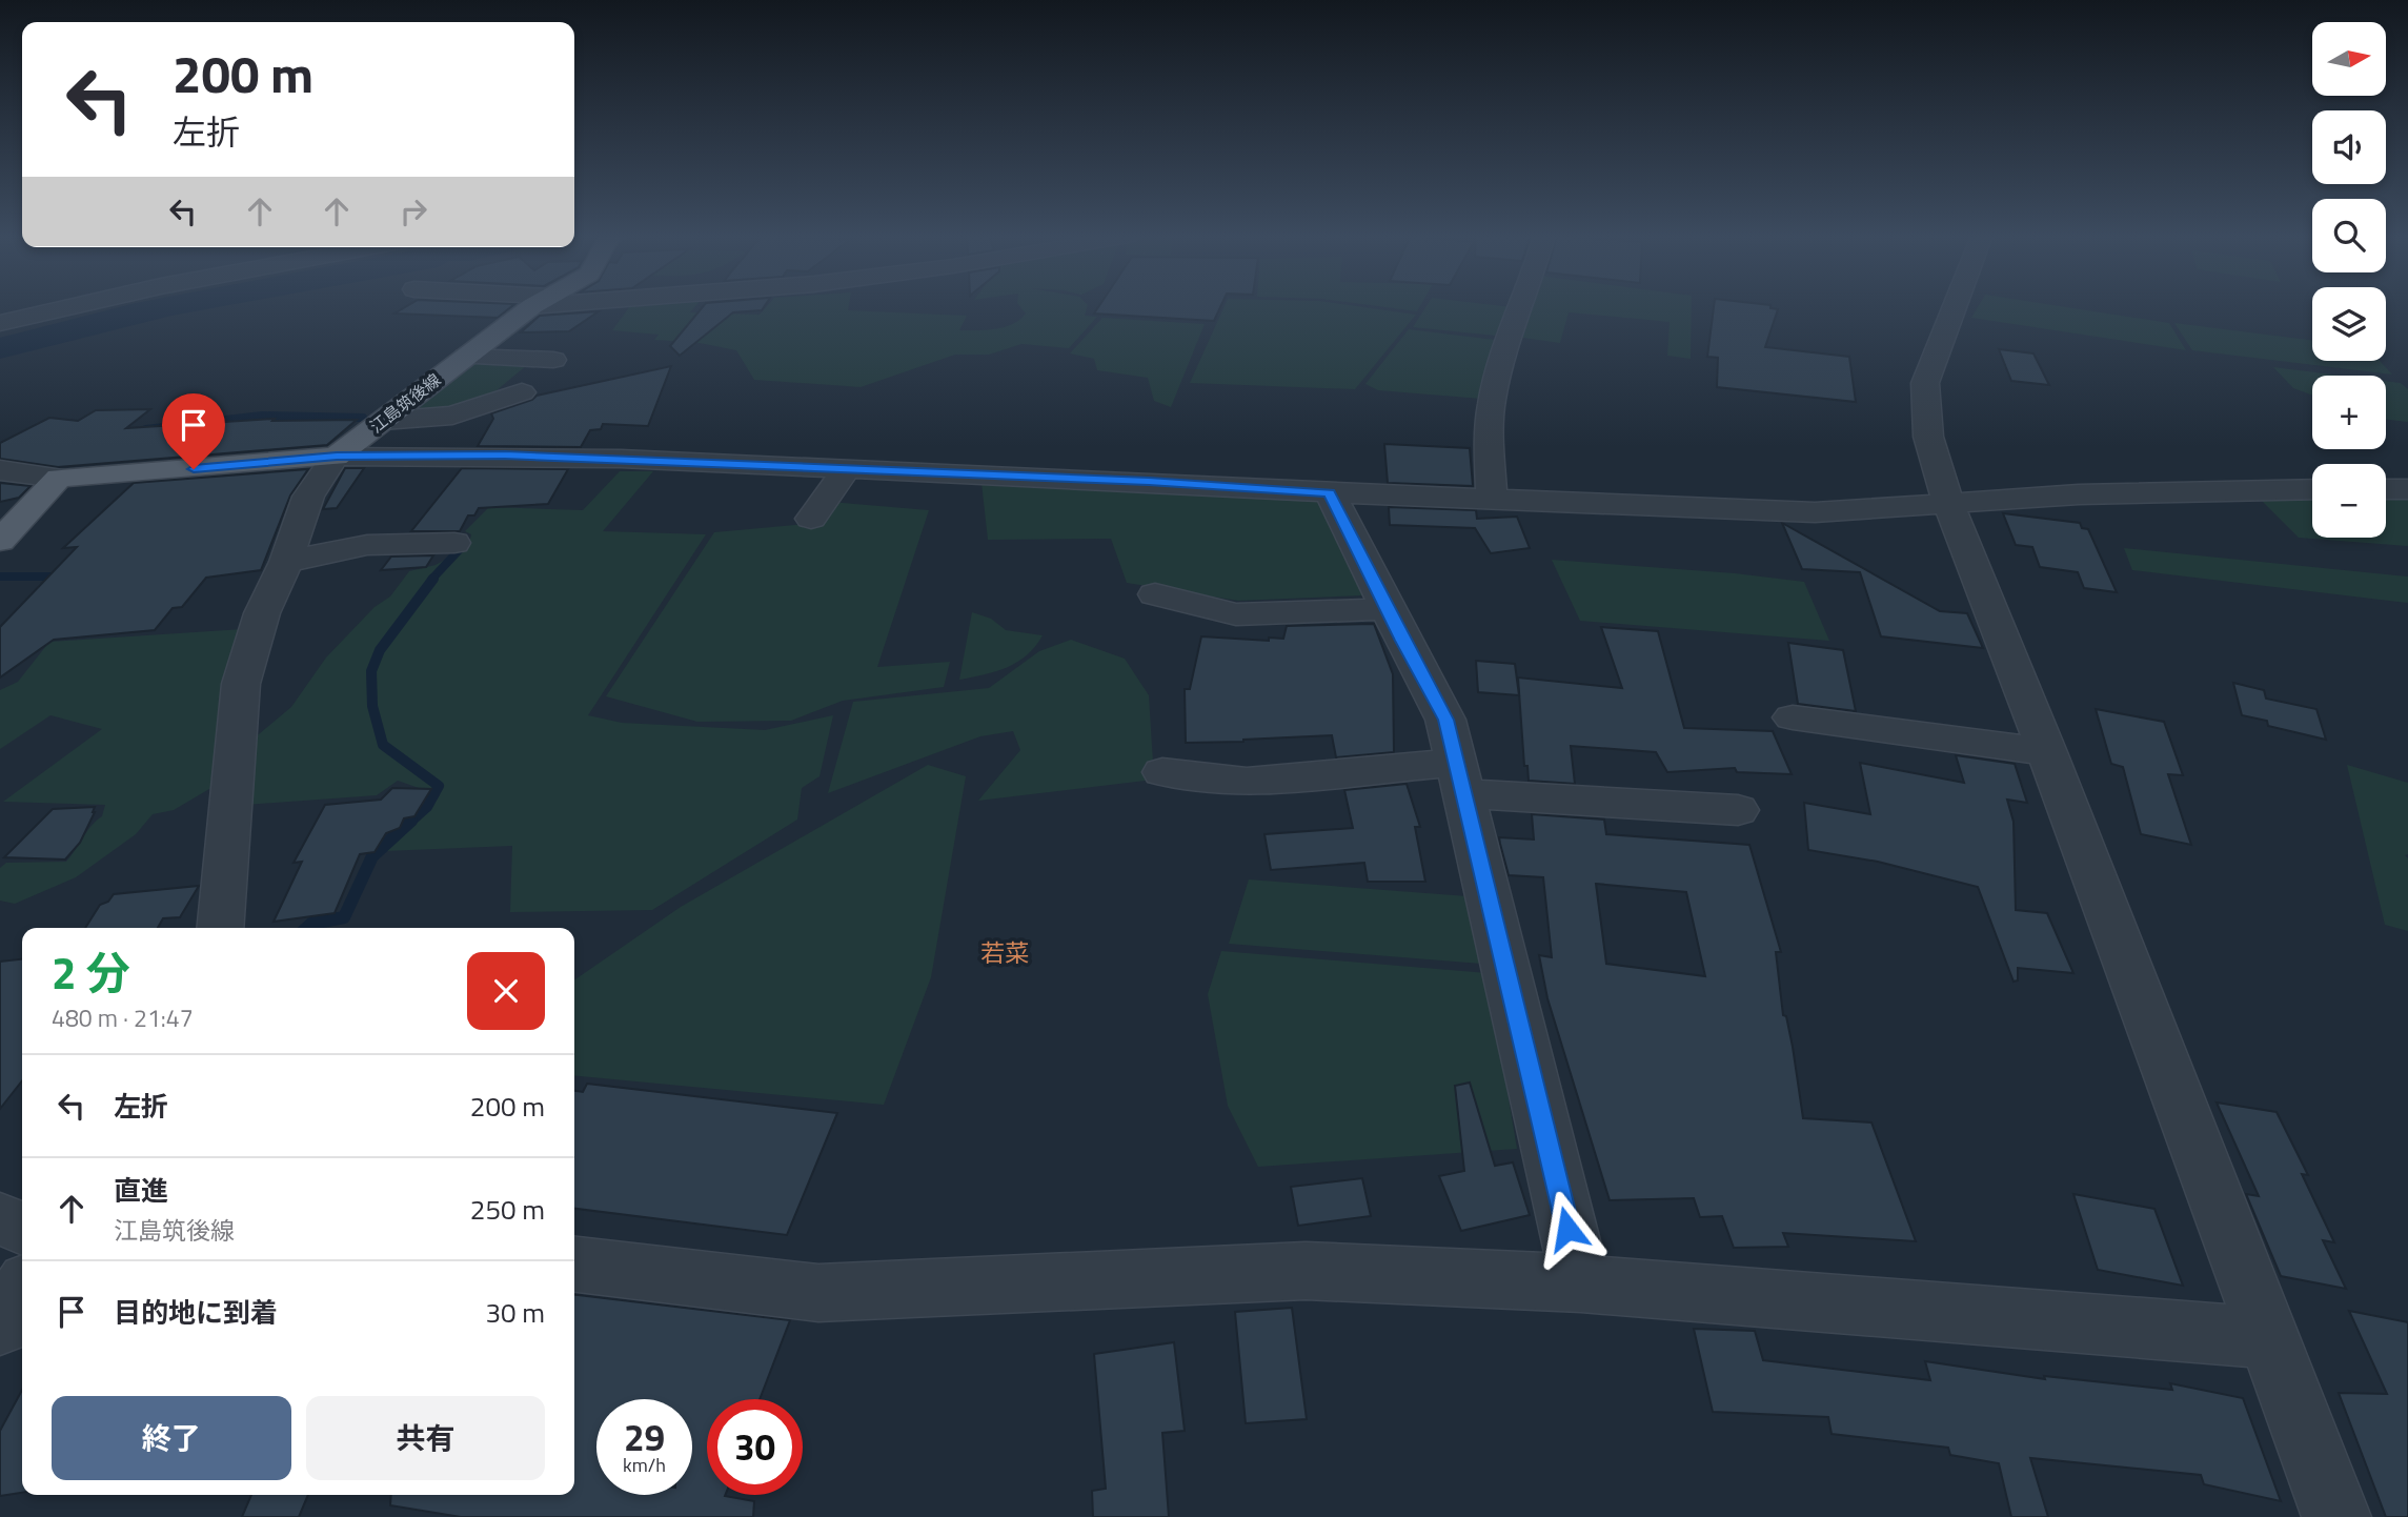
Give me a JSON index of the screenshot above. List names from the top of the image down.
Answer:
{
  "streets": {
    "main road": ["江島筑後線"]
  },
  "districts": ["若菜"],
  "north": "right",
  "page": {
    "map_buttons": ["+", "−"],
    "turn": ["200 m", "左折"],
    "heading": ["2 分", "480 m · 21:47"],
    "list": [
      {
        "name": "左折",
        "value": "200 m"
      },
      {
        "name": "直進",
        "note": "江島筑後線",
        "value": "250 m"
      },
      {
        "name": "目的地に到着",
        "value": "30 m"
      }
    ],
    "buttons": ["終了", "共有"],
    "speed": "29 km/h",
    "limit": "30"
  }
}
